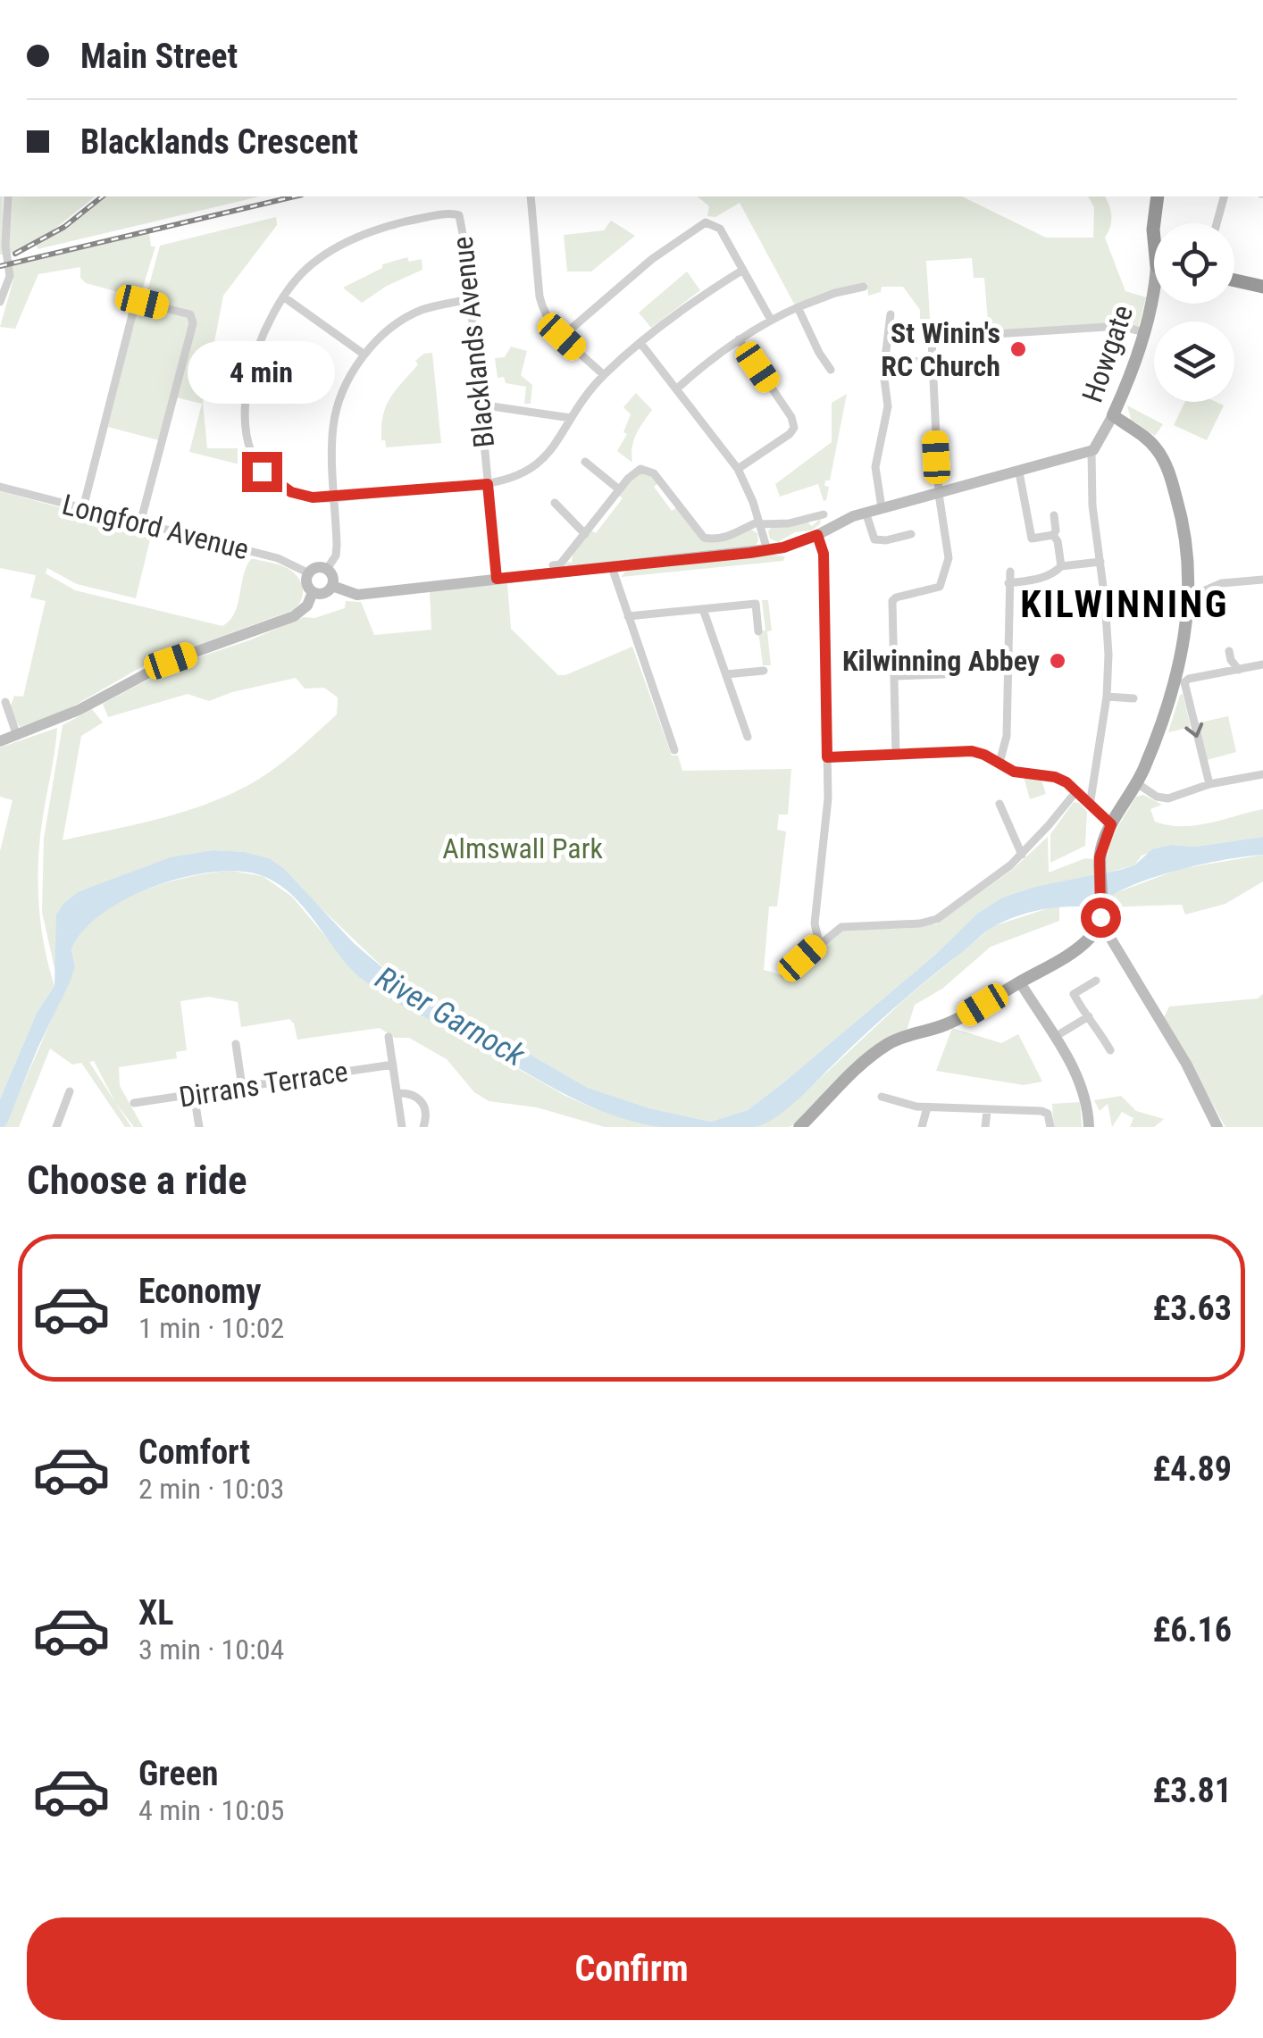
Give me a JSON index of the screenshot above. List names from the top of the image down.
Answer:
{
  "streets": {
    "main road": ["Howgate"],
    "street": ["Blacklands Avenue", "Longford Avenue", "Dirrans Terrace"]
  },
  "districts": ["KILWINNING"],
  "water": ["River Garnock"],
  "parks": ["Almswall Park"],
  "places": ["St Winin's RC Church", "Kilwinning Abbey"],
  "page": {
    "banner": ["Main Street", "Blacklands Crescent"],
    "bubble": "4 min",
    "heading": "Choose a ride",
    "list": [
      {
        "name": "Economy",
        "note": "1 min · 10:02",
        "value": "£3.63"
      },
      {
        "name": "Comfort",
        "note": "2 min · 10:03",
        "value": "£4.89"
      },
      {
        "name": "XL",
        "note": "3 min · 10:04",
        "value": "£6.16"
      },
      {
        "name": "Green",
        "note": "4 min · 10:05",
        "value": "£3.81"
      }
    ],
    "buttons": "Confirm"
  }
}
